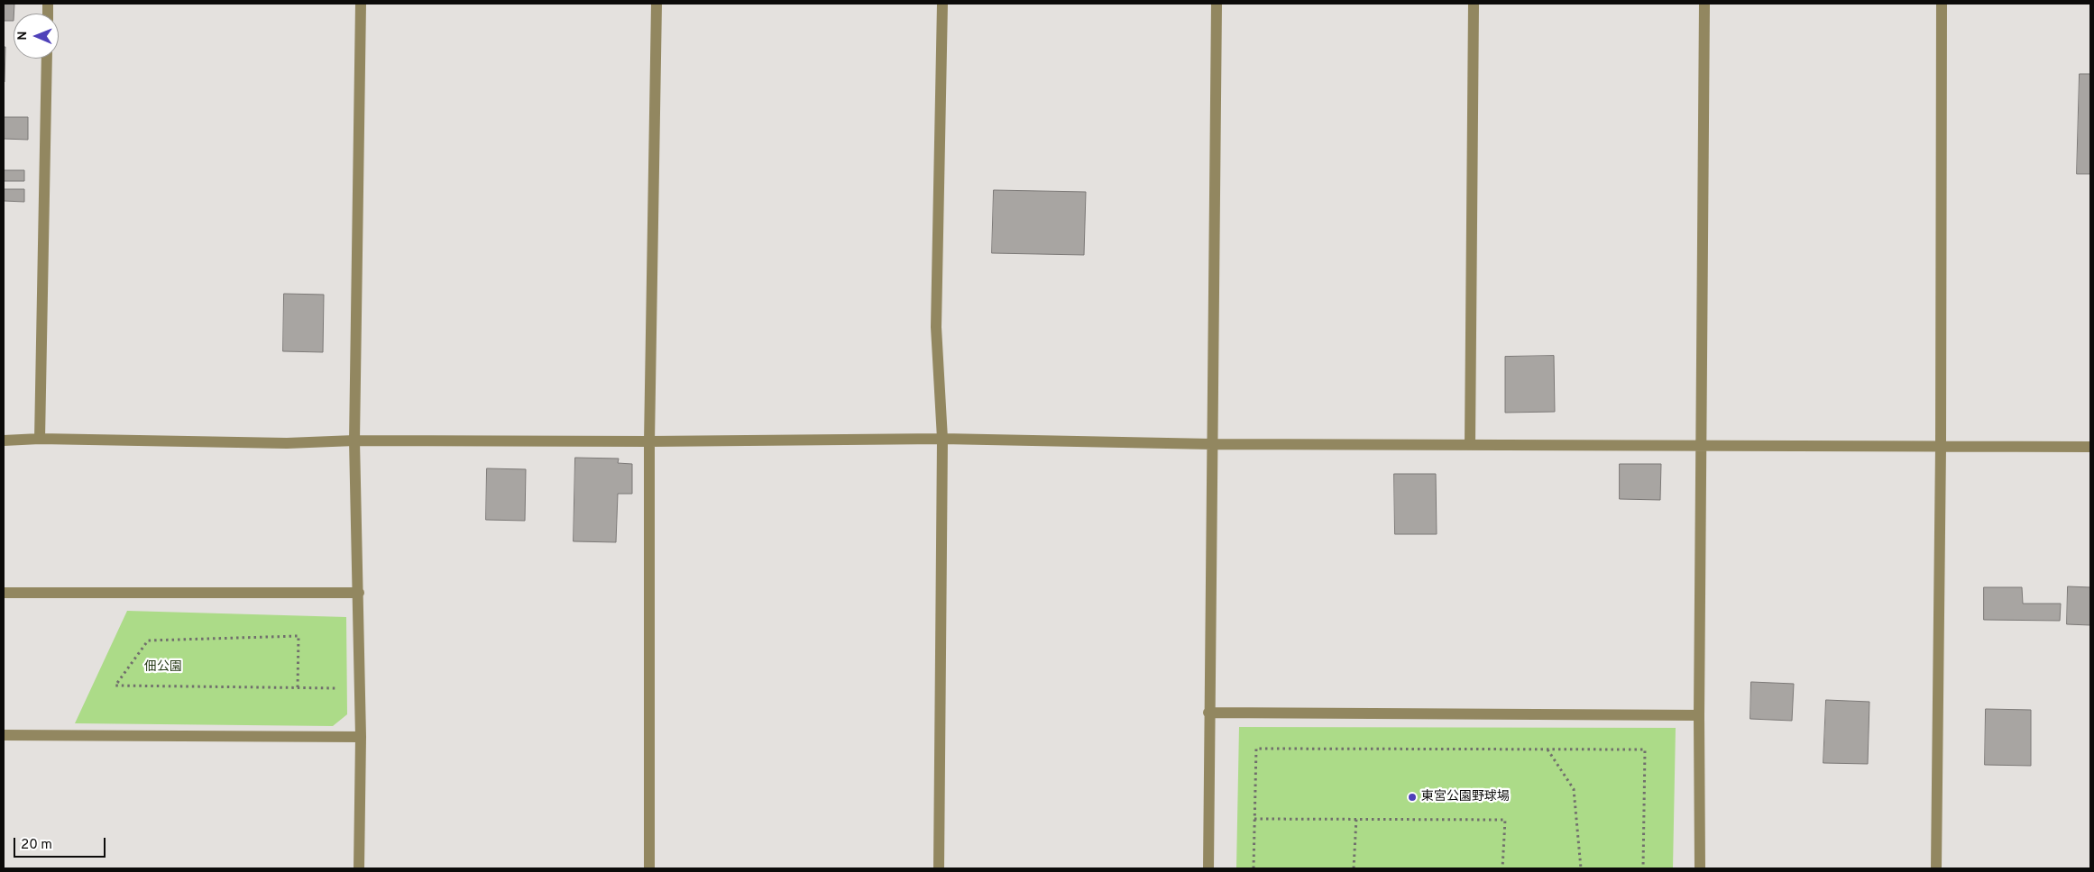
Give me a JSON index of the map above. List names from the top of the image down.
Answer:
{
  "parks": ["佃公園"],
  "places": ["東宮公園野球場"],
  "scale_bar": "20 m",
  "north": "left"
}
